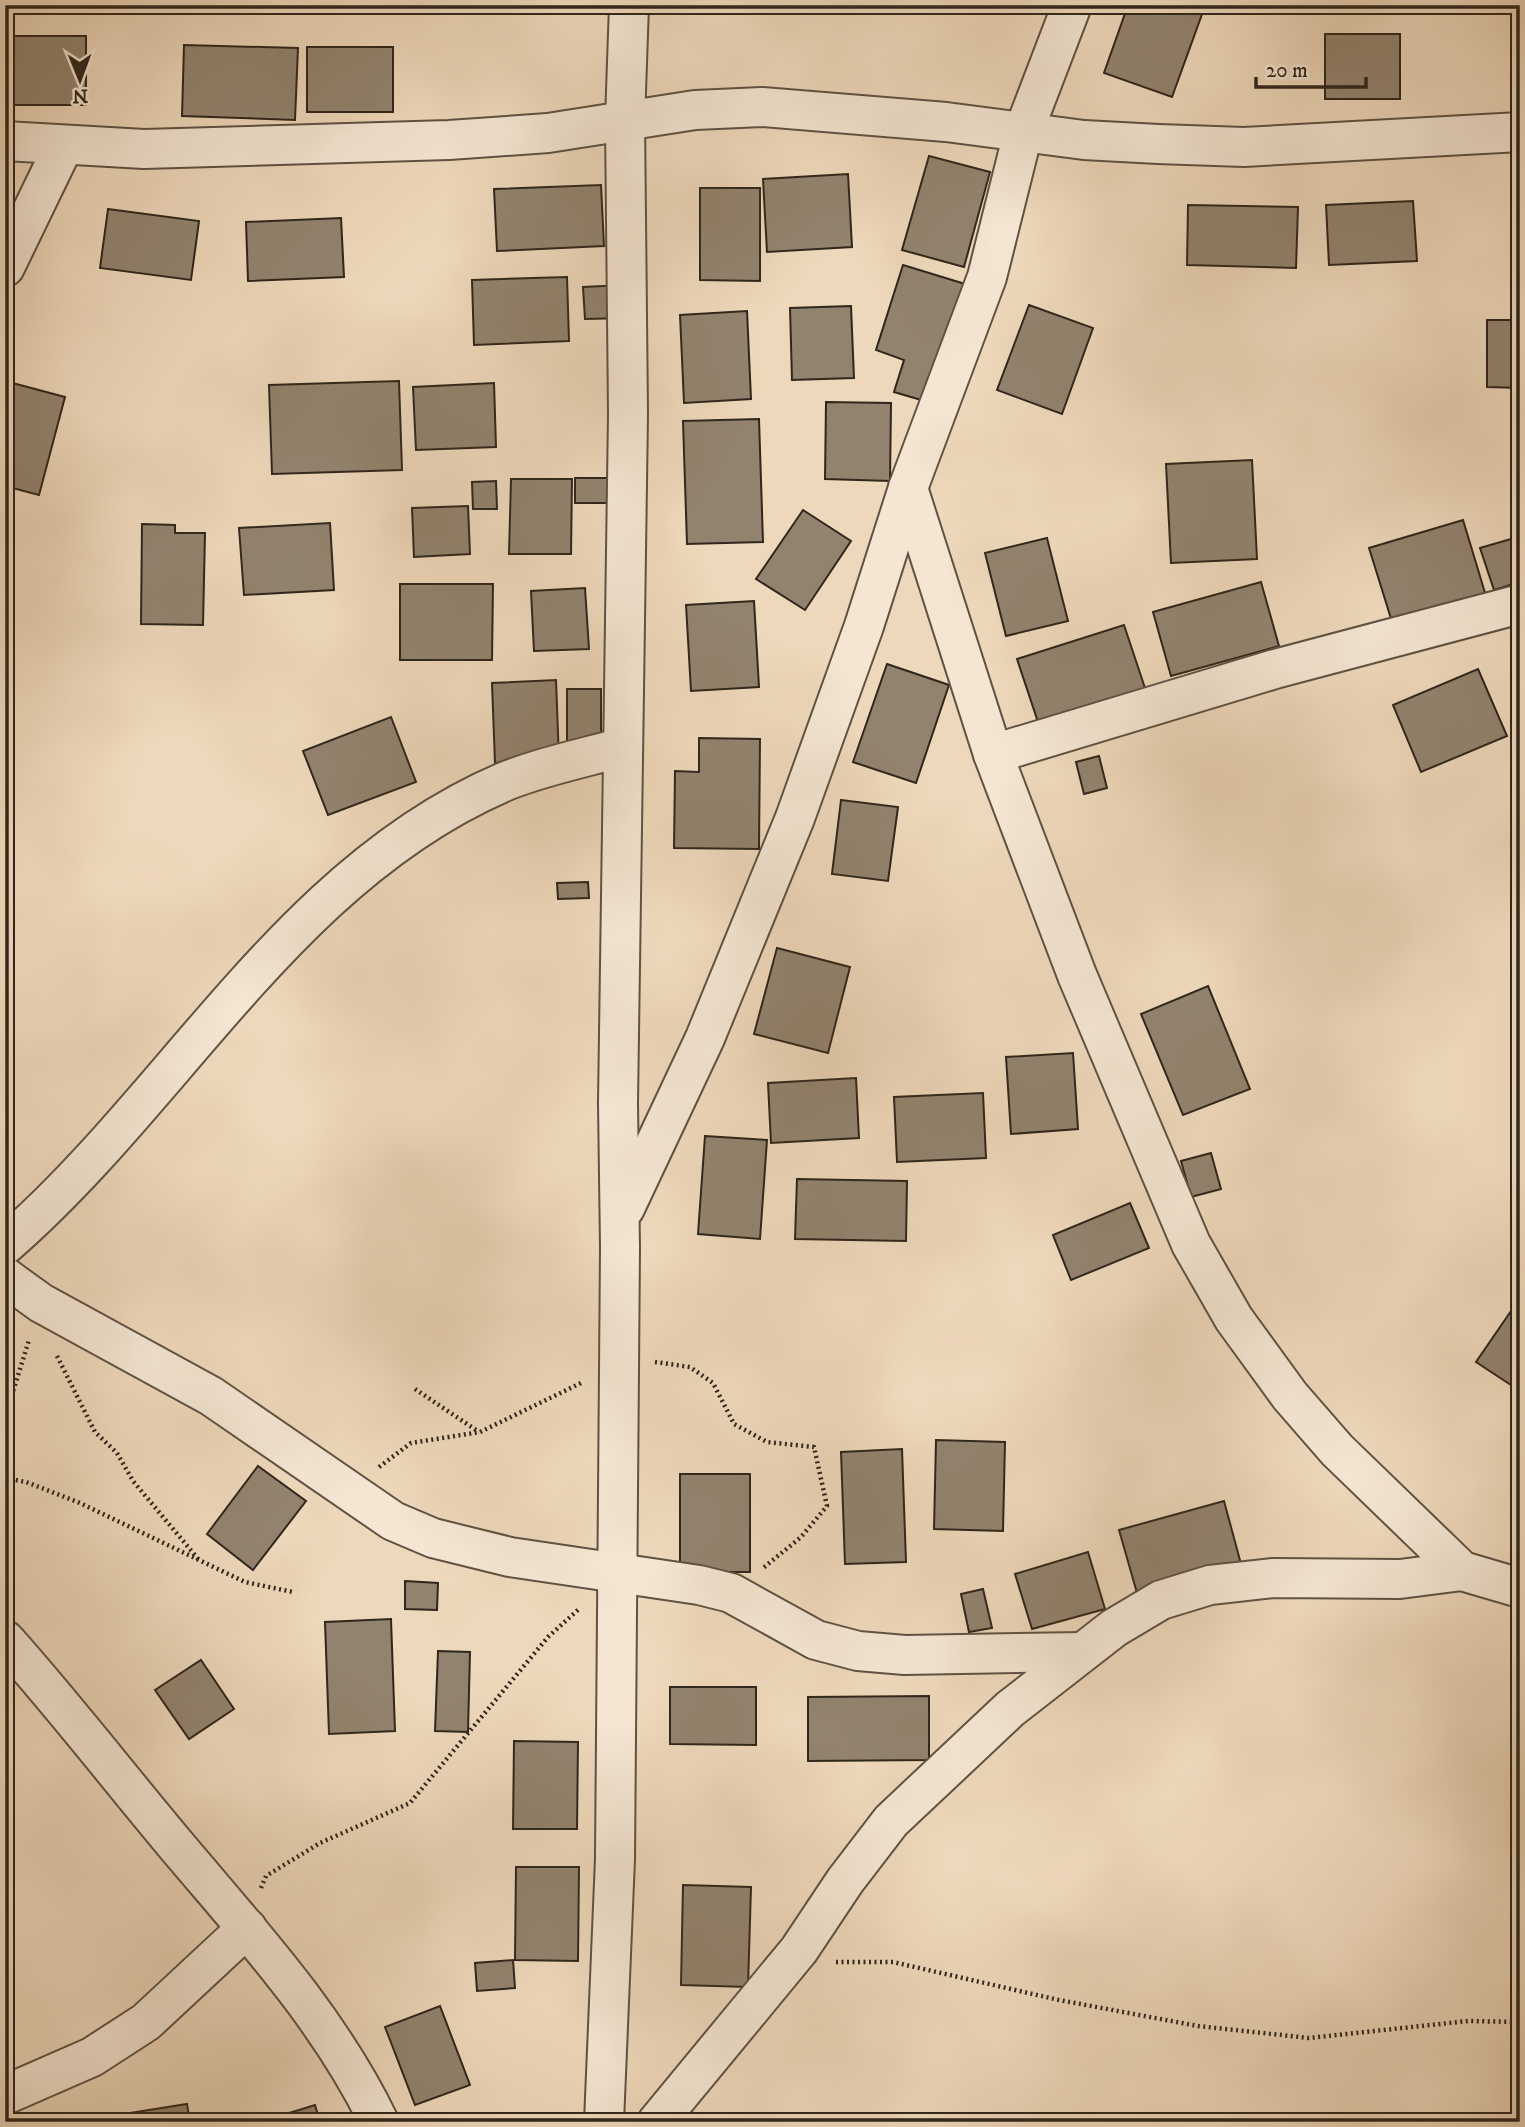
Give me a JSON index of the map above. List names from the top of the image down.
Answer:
{
  "scale_bar": "20 m",
  "north": "bottom"
}
